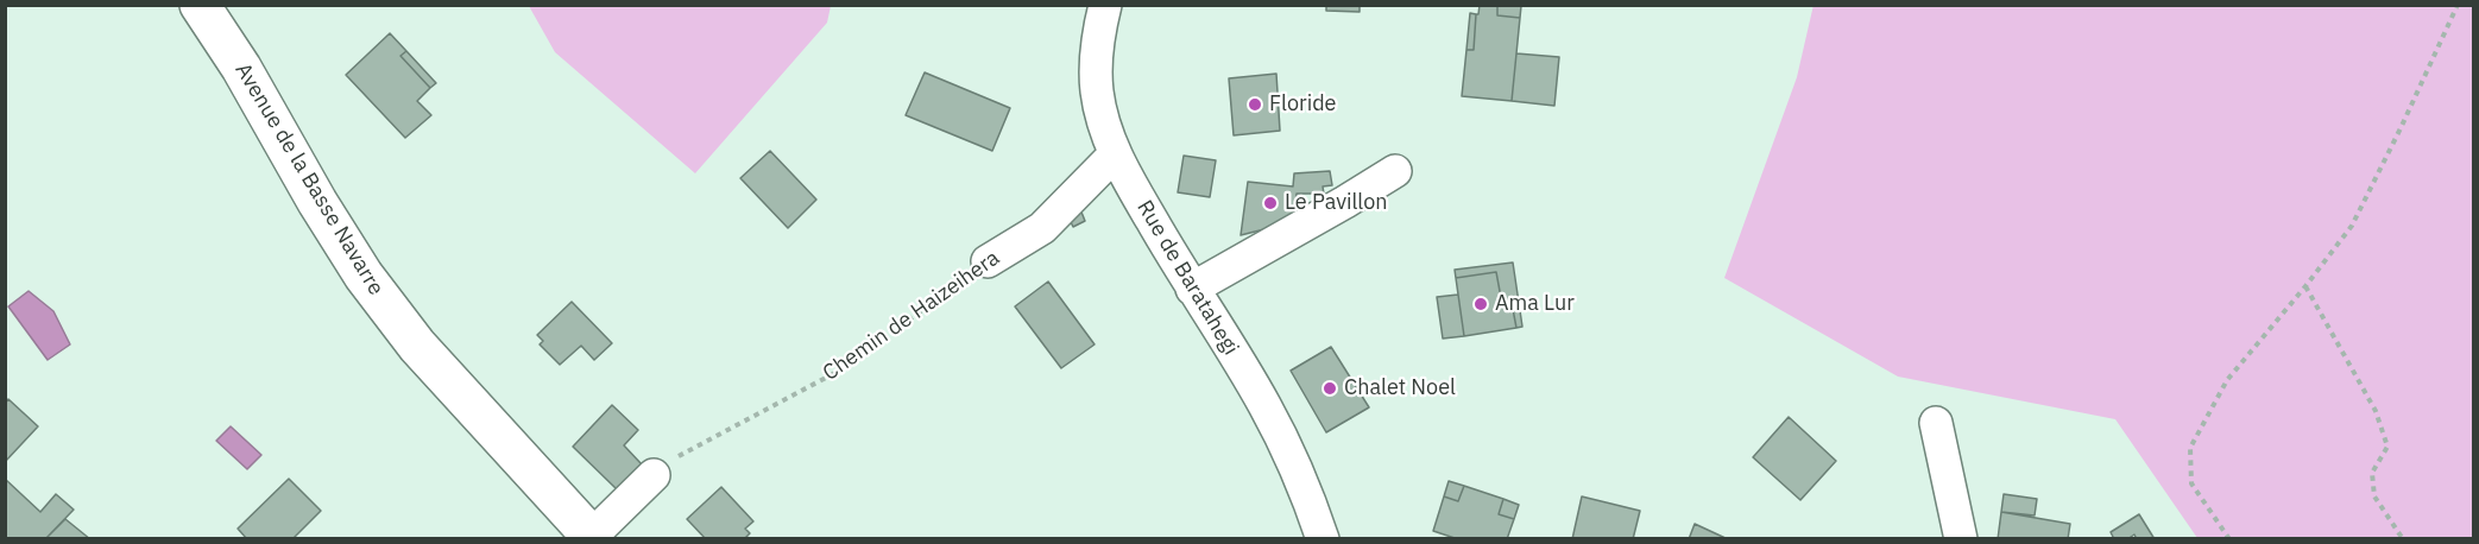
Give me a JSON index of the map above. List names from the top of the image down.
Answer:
{
  "streets": {
    "street": ["Avenue de la Basse Navarre", "Rue de Baratahegi", "Chemin de Haizeihera"]
  },
  "crossings": [
    ["Rue de Baratahegi", "Chemin de Haizeihera"]
  ],
  "places": [
    "Floride",
    "Le Pavillon",
    "Ama Lur",
    "Chalet Noel"
  ]
}
